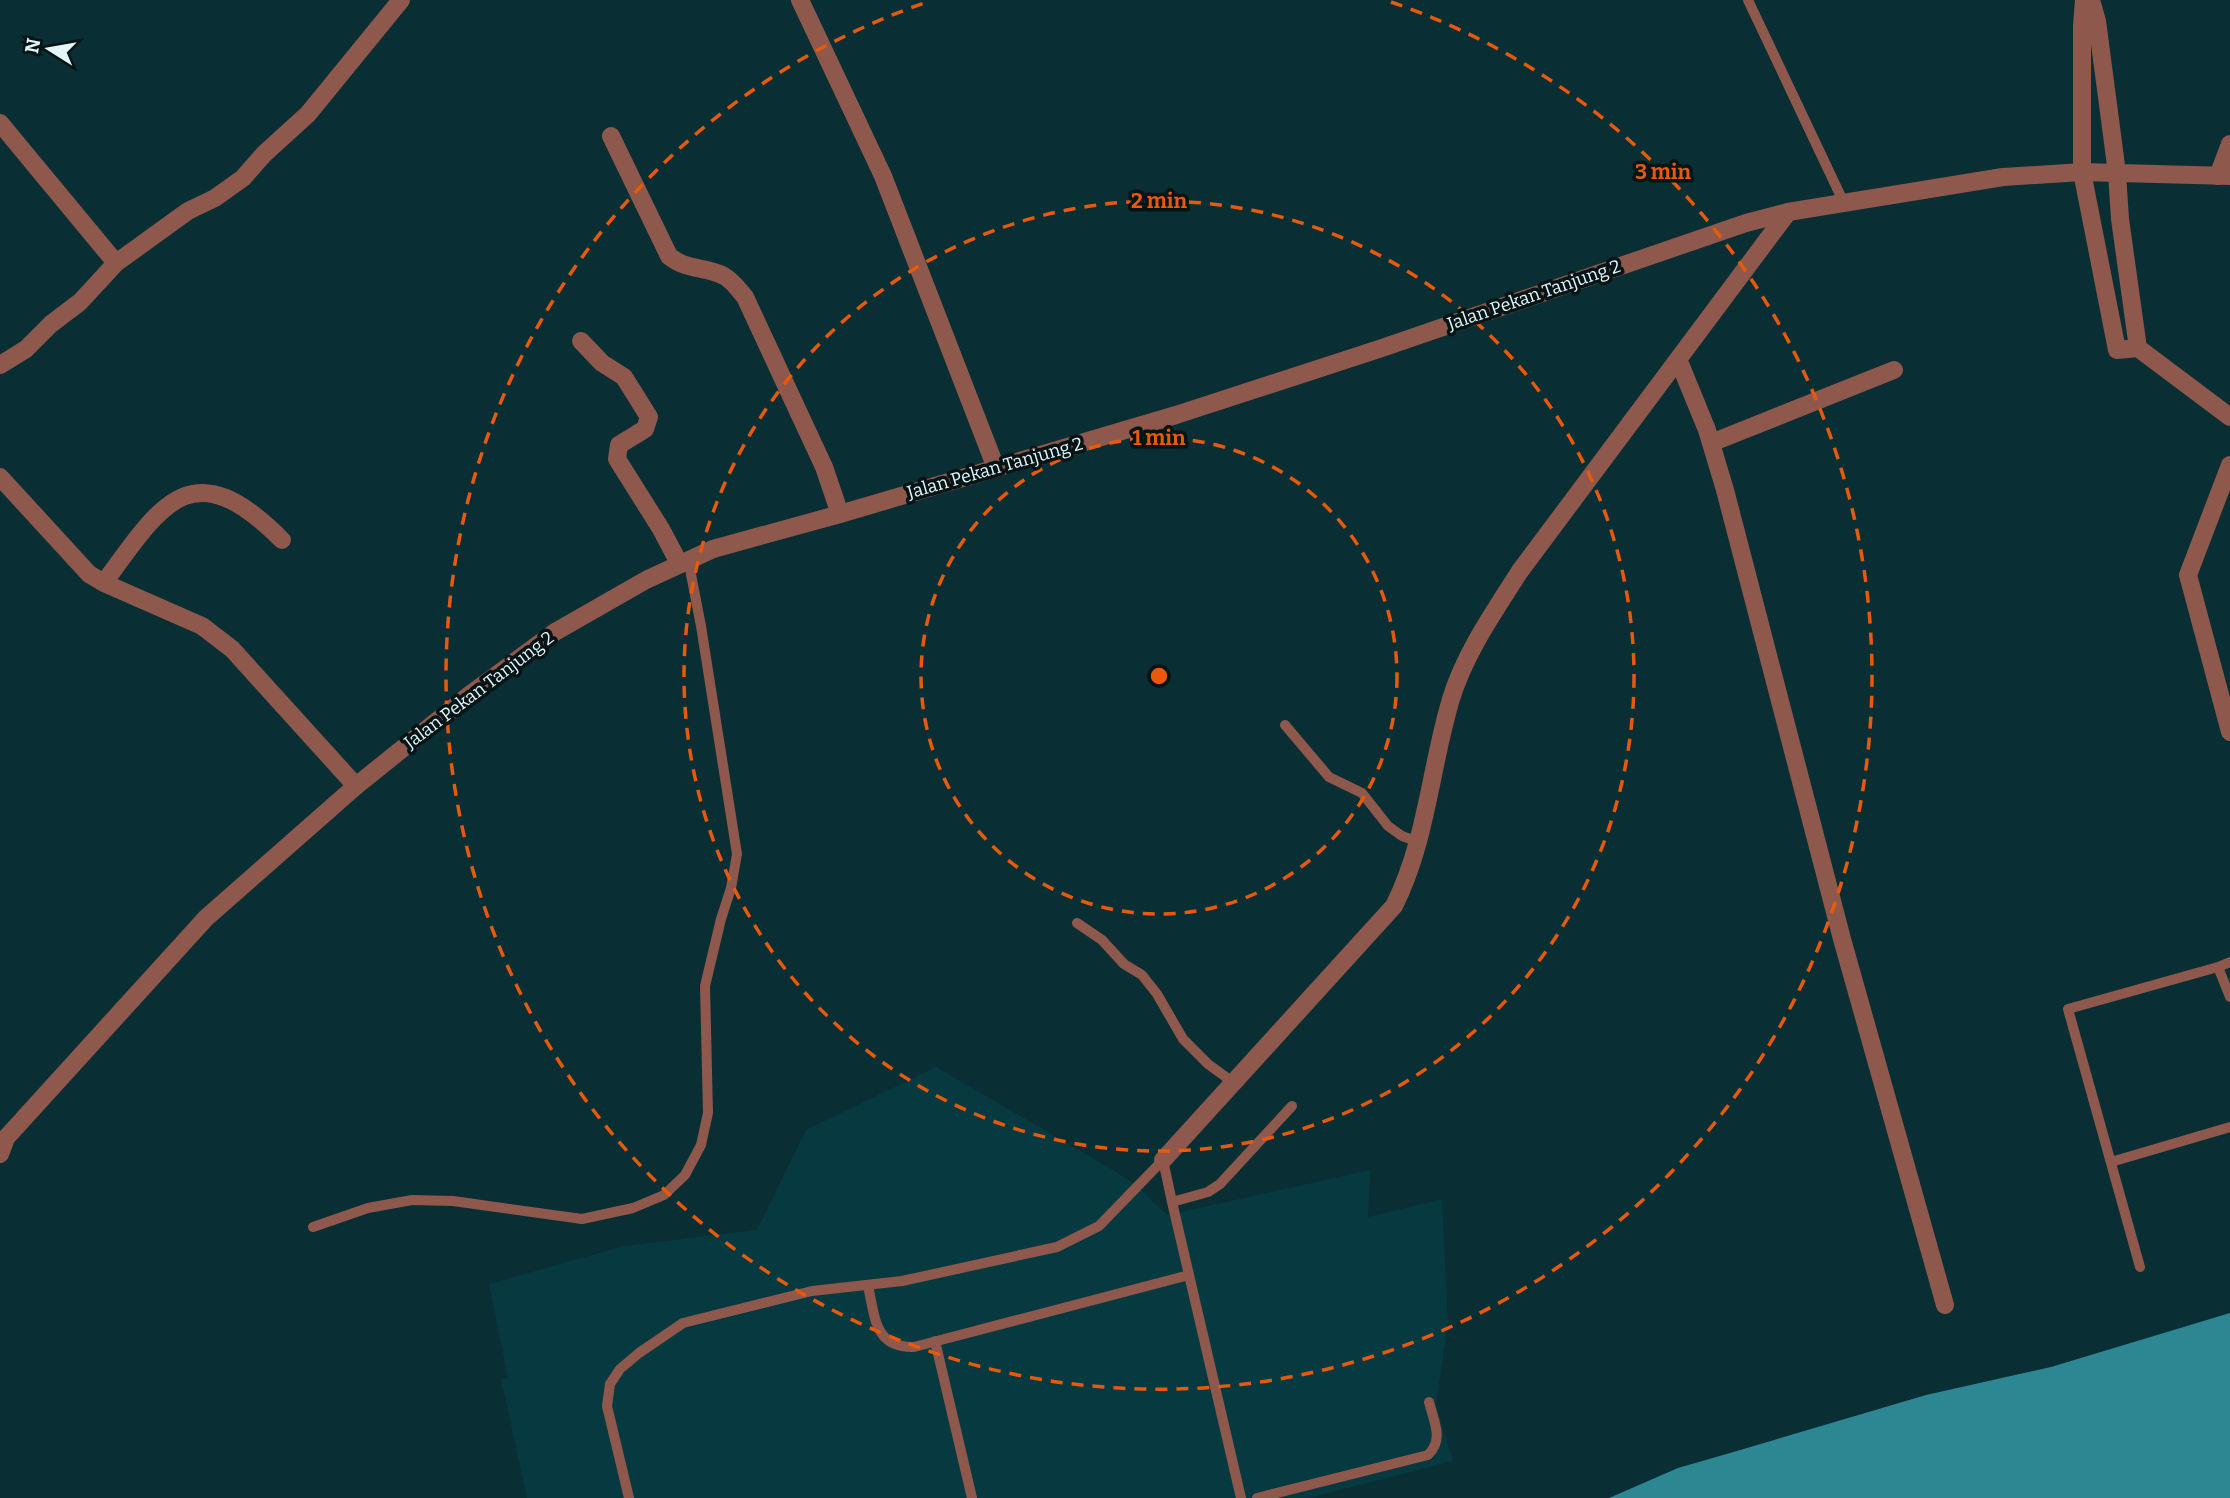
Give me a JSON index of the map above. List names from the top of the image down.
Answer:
{
  "streets": {
    "street": ["Jalan Pekan Tanjung 2"]
  },
  "north": "left",
  "rings": ["3 min", "2 min", "1 min"]
}
